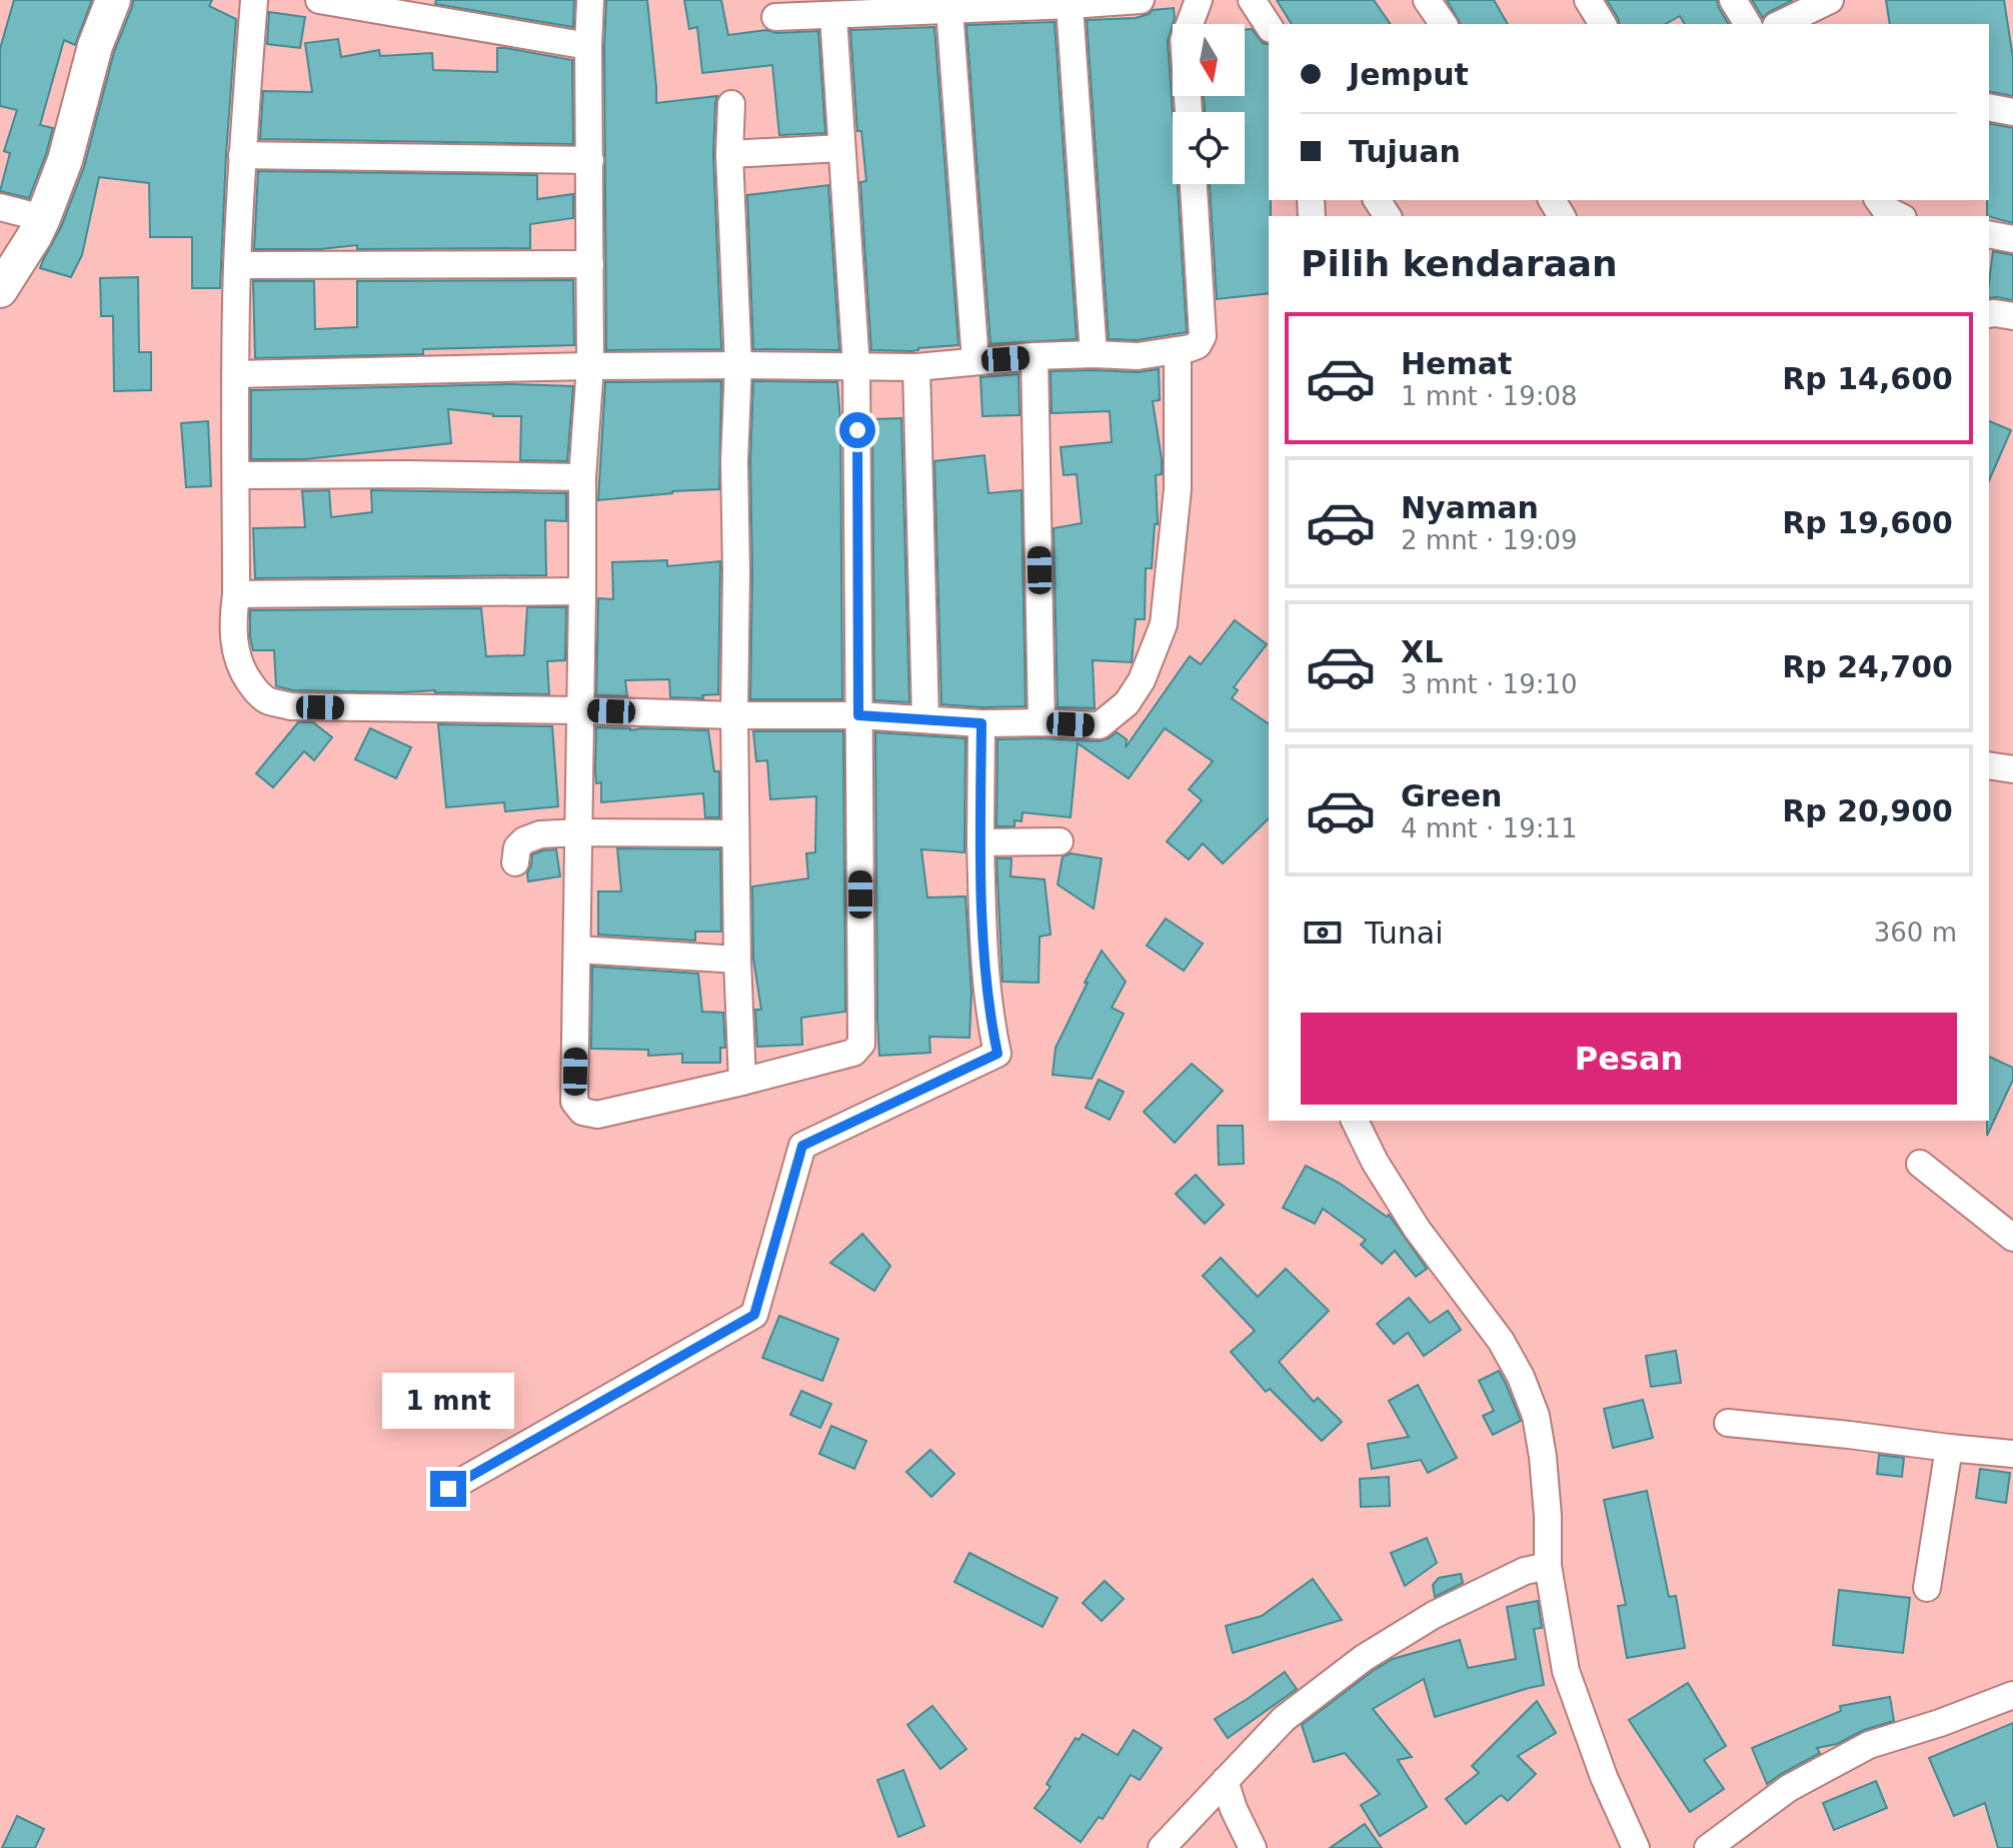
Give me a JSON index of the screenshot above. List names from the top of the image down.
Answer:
{
  "north": "bottom",
  "page": {
    "banner": ["Jemput", "Tujuan"],
    "heading": "Pilih kendaraan",
    "list": [
      {
        "name": "Hemat",
        "note": "1 mnt · 19:08",
        "value": "Rp 14,600"
      },
      {
        "name": "Nyaman",
        "note": "2 mnt · 19:09",
        "value": "Rp 19,600"
      },
      {
        "name": "XL",
        "note": "3 mnt · 19:10",
        "value": "Rp 24,700"
      },
      {
        "name": "Green",
        "note": "4 mnt · 19:11",
        "value": "Rp 20,900"
      }
    ],
    "pay": ["Tunai", "360 m"],
    "buttons": "Pesan",
    "bubble": "1 mnt"
  }
}
